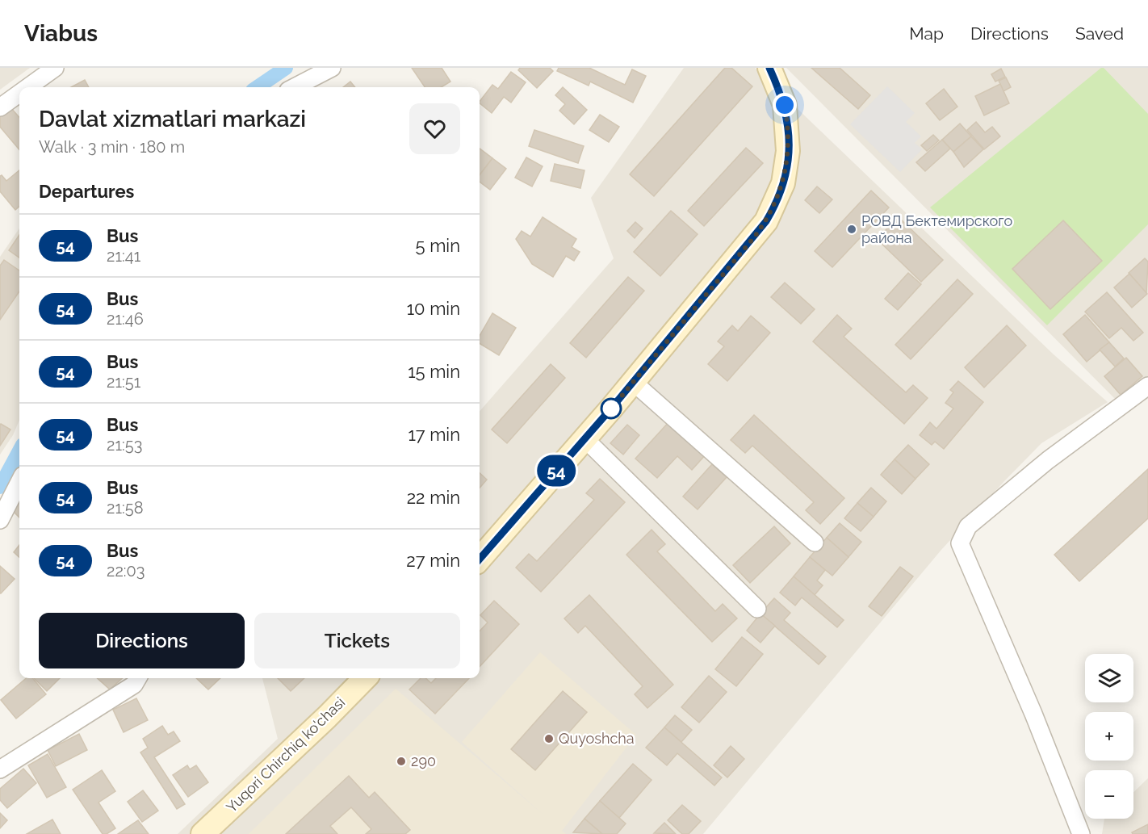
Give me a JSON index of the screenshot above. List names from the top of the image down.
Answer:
{
  "streets": {
    "street": ["Yuqori Chirchiq ko'chasi"]
  },
  "places": ["РОВД Бектемирского района", "Quyoshcha", "290"],
  "lines": ["bus line 54"],
  "page": {
    "header": "Viabus",
    "nav": ["Map", "Directions", "Saved"],
    "on_map": "54",
    "heading": [
      ["Davlat xizmatlari markazi", "Walk · 3 min · 180 m"],
      "Departures"
    ],
    "list": [
      {
        "mark": "54",
        "name": "Bus",
        "note": "21:41",
        "value": "5 min"
      },
      {
        "mark": "54",
        "name": "Bus",
        "note": "21:46",
        "value": "10 min"
      },
      {
        "mark": "54",
        "name": "Bus",
        "note": "21:51",
        "value": "15 min"
      },
      {
        "mark": "54",
        "name": "Bus",
        "note": "21:53",
        "value": "17 min"
      },
      {
        "mark": "54",
        "name": "Bus",
        "note": "21:58",
        "value": "22 min"
      },
      {
        "mark": "54",
        "name": "Bus",
        "note": "22:03",
        "value": "27 min"
      }
    ],
    "buttons": ["Directions", "Tickets"],
    "map_buttons": ["+", "−"]
  }
}
